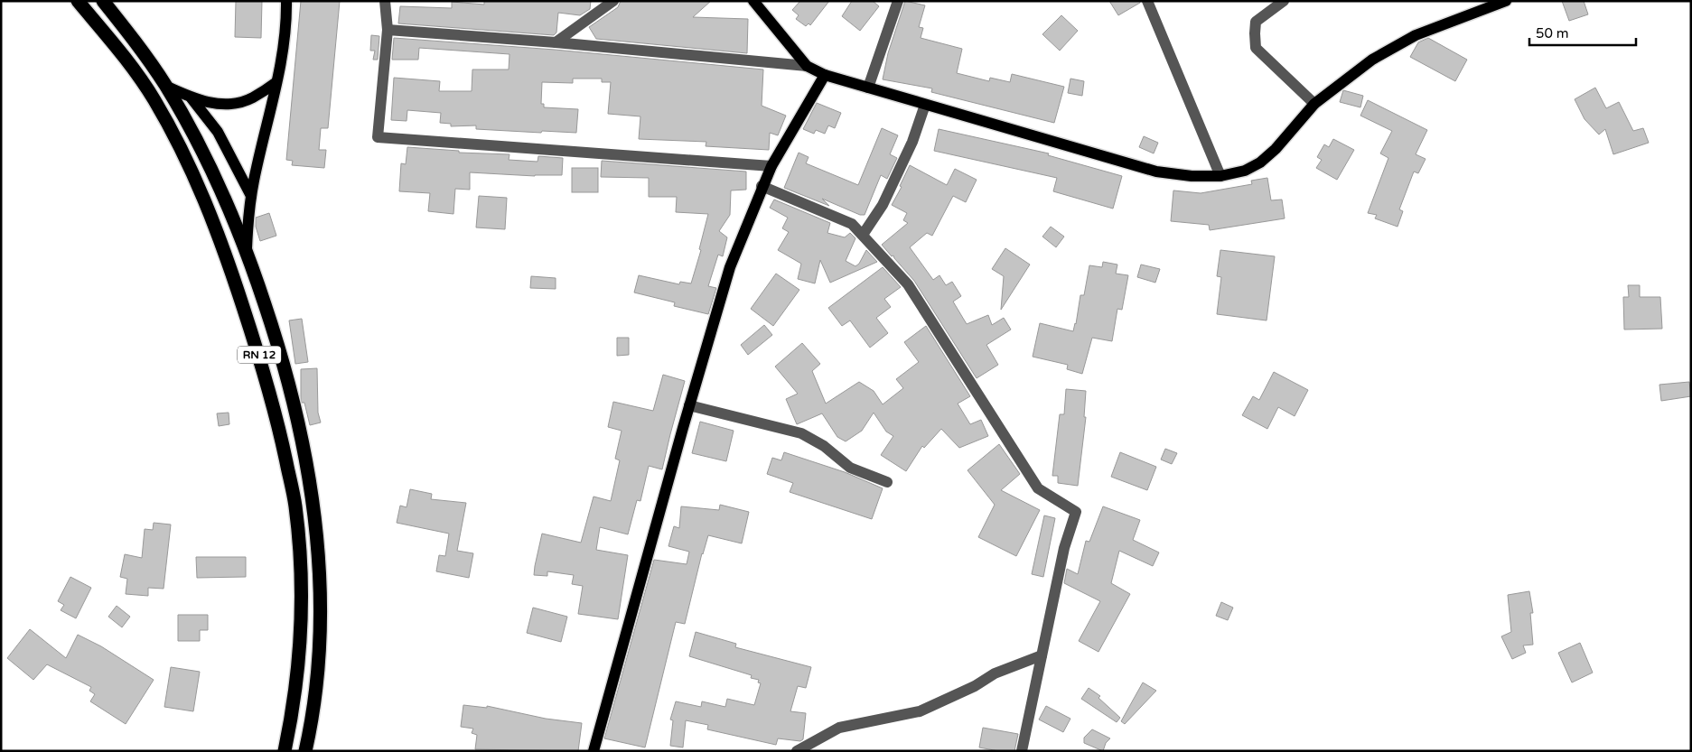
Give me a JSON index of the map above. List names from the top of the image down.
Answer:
{
  "streets": {
    "highway": ["RN 12"]
  },
  "scale_bar": "50 m"
}
